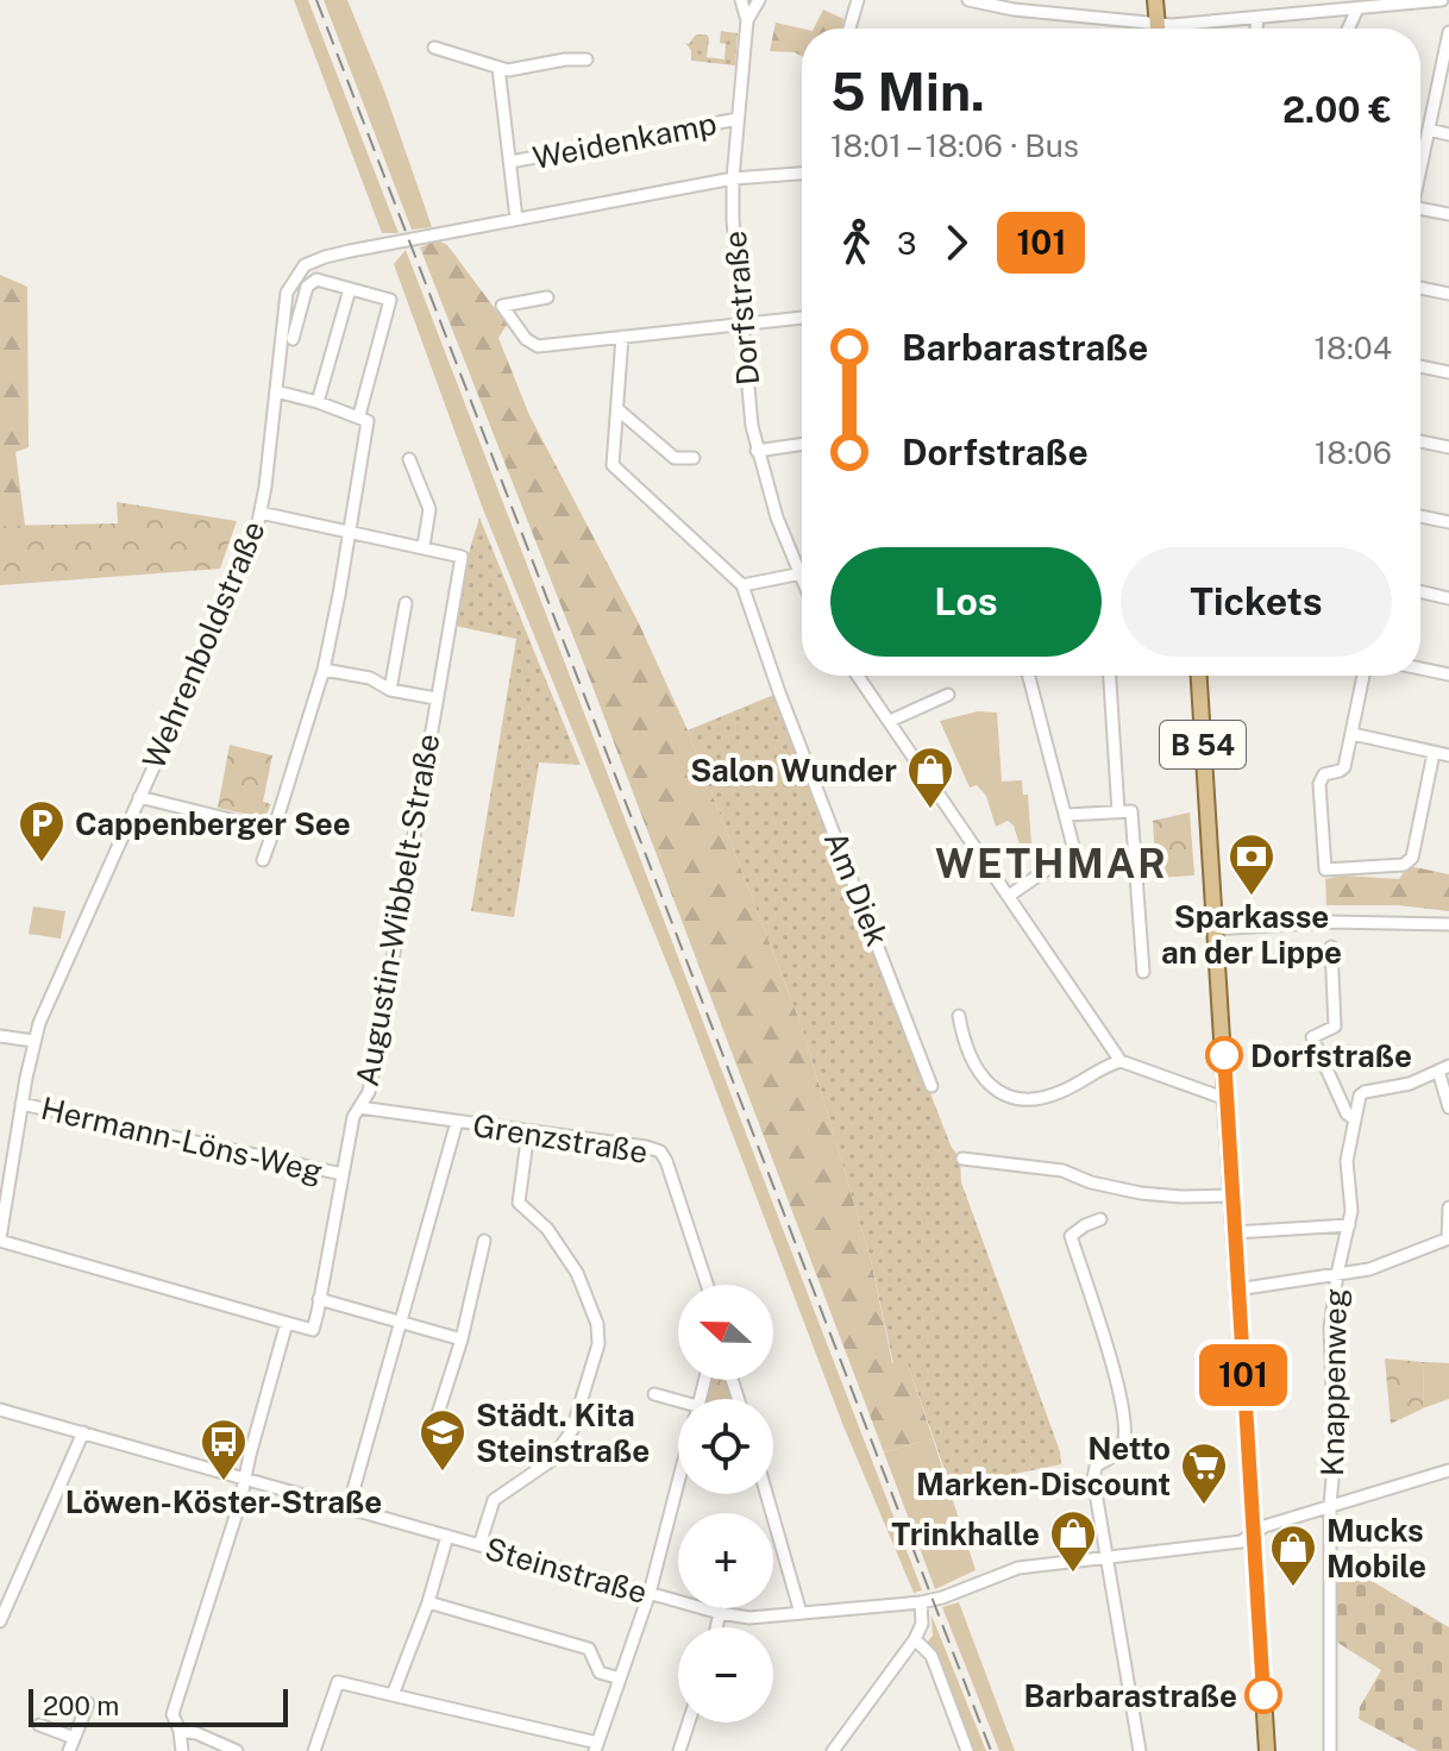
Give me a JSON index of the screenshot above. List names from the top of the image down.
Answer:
{
  "streets": {
    "main road": ["B 54"],
    "street": [
      "Weidenkamp",
      "Dorfstraße",
      "Wehrenboldstraße",
      "Am Diek",
      "Augustin-Wibbelt-Straße",
      "Grenzstraße",
      "Hermann-Löns-Weg",
      "Knappenweg",
      "Steinstraße"
    ]
  },
  "crossings": [
    ["Weidenkamp", "Dorfstraße"],
    ["Weidenkamp", "Wehrenboldstraße"],
    ["Dorfstraße", "Wehrenboldstraße"],
    ["Wehrenboldstraße", "Augustin-Wibbelt-Straße"],
    ["Wehrenboldstraße", "Hermann-Löns-Weg"],
    ["B 54", "Steinstraße"],
    ["Augustin-Wibbelt-Straße", "Grenzstraße"],
    ["Augustin-Wibbelt-Straße", "Hermann-Löns-Weg"]
  ],
  "districts": ["WETHMAR"],
  "places": {
    "shop": ["Salon Wunder", "Trinkhalle", "Mucks Mobile"],
    "parking": ["Cappenberger See"],
    "bank": ["Sparkasse an der Lippe"],
    "other": ["Dorfstraße", "Barbarastraße"],
    "school or university": ["Städt. Kita Steinstraße"],
    "bus stop": ["Löwen-Köster-Straße"],
    "supermarket": ["Netto Marken-Discount"]
  },
  "lines": ["bus line 101"],
  "scale_bar": "200 m",
  "north": "left",
  "page": {
    "on_map": "101",
    "heading": ["5 Min.", "18:01 – 18:06 · Bus", "2.00 €"],
    "legs": ["3", "101"],
    "list": [
      {
        "name": "Barbarastraße",
        "value": "18:04"
      },
      {
        "name": "Dorfstraße",
        "value": "18:06"
      }
    ],
    "buttons": ["Los", "Tickets"],
    "map_buttons": ["+", "−"],
    "scale": "200 m"
  }
}
